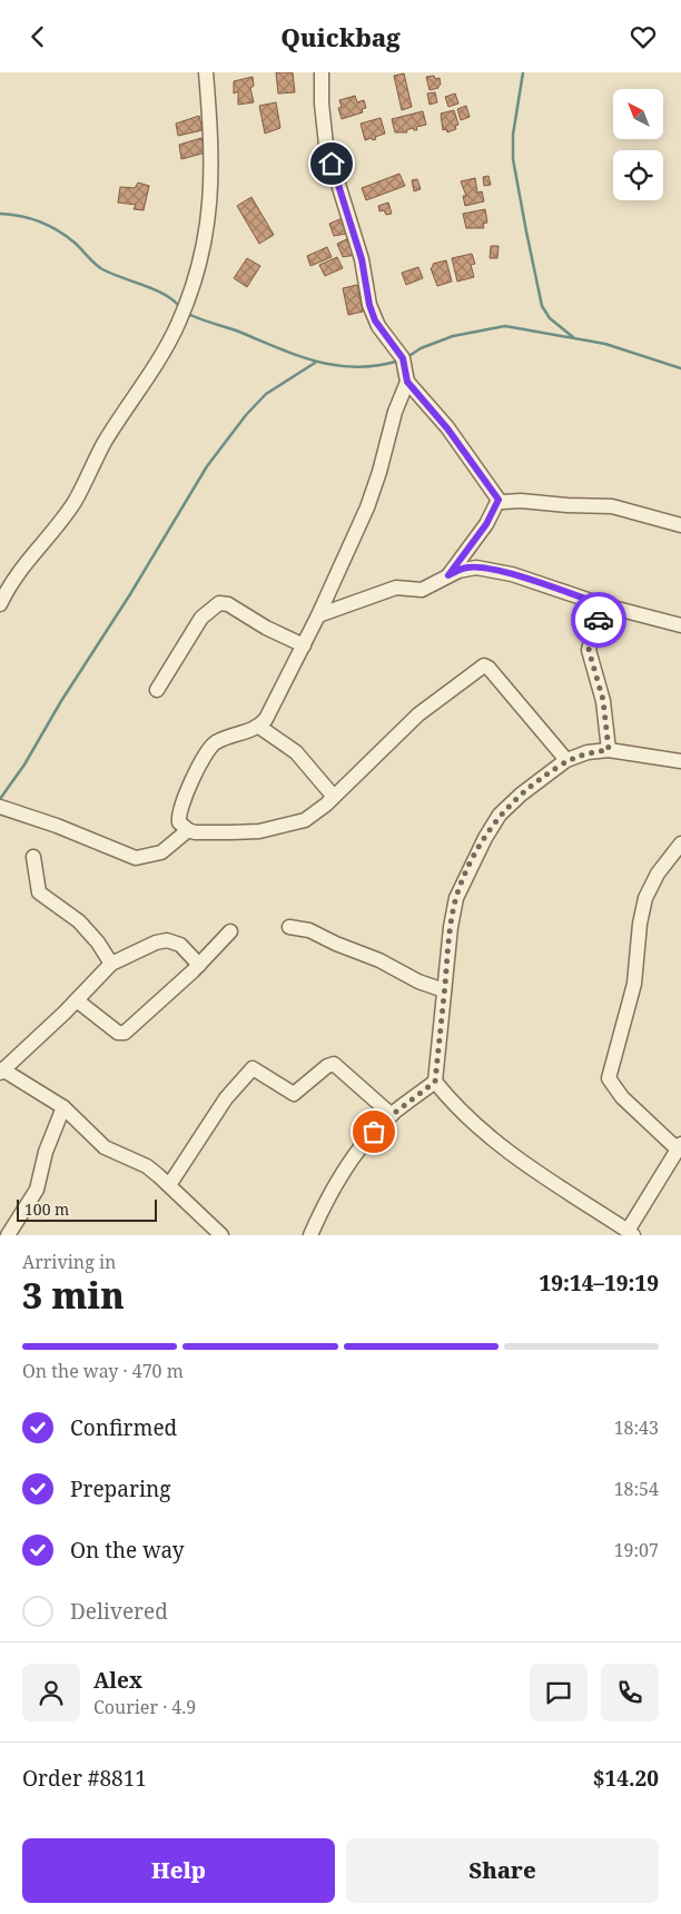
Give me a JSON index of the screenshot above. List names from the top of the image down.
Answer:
{
  "scale_bar": "100 m",
  "north": "top left",
  "page": {
    "header": "Quickbag",
    "scale": "100 m",
    "heading": ["3 min", "Arriving in", "19:14–19:19"],
    "panel": [
      "Alex",
      "Courier · 4.9",
      "Order #8811",
      "$14.20"
    ],
    "bar": "On the way · 470 m",
    "list": [
      ["Confirmed", "18:43"],
      ["Preparing", "18:54"],
      ["On the way", "19:07"],
      "Delivered"
    ],
    "buttons": ["Help", "Share"]
  }
}
